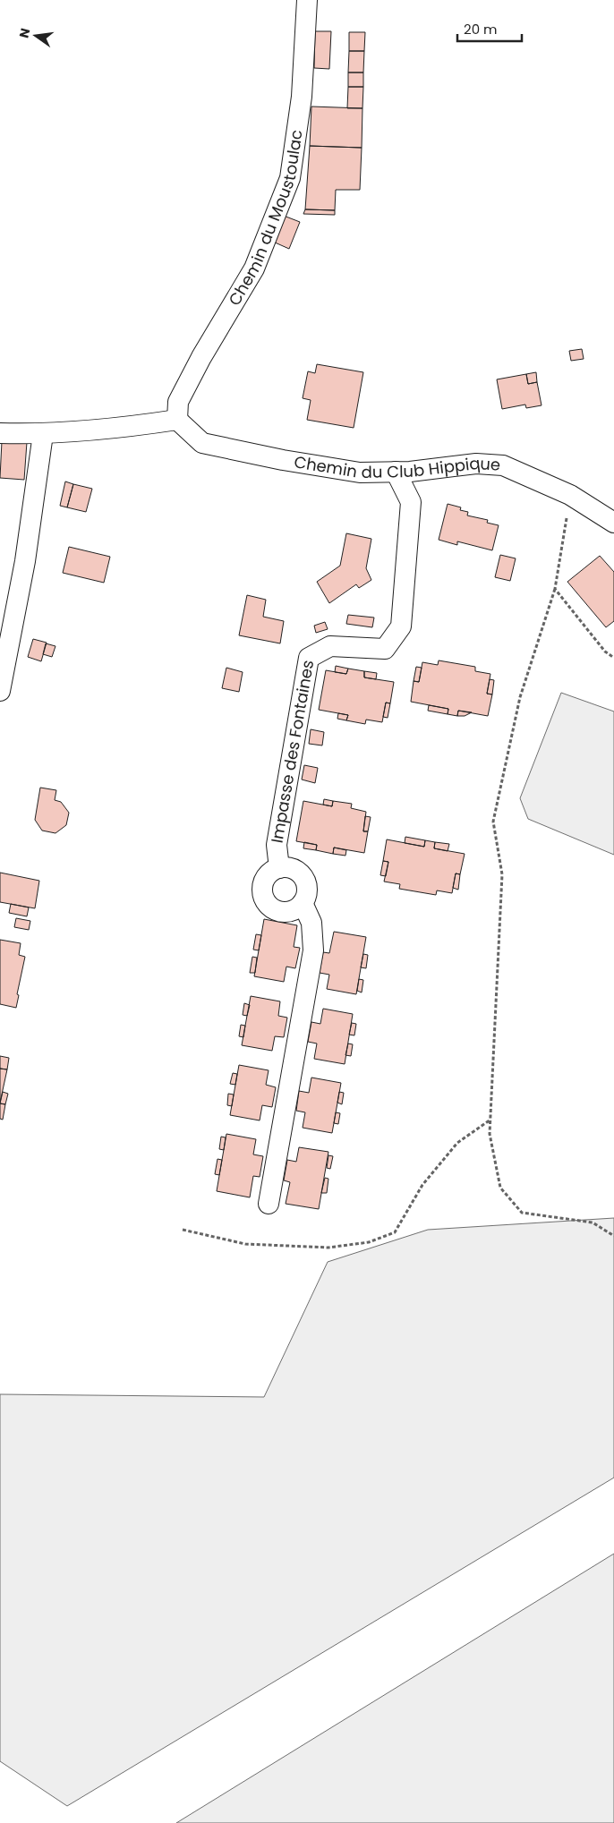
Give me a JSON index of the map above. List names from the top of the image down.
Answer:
{
  "streets": {
    "street": ["Chemin du Moustoulac", "Chemin du Club Hippique", "Impasse des Fontaines"]
  },
  "crossings": [
    ["Chemin du Moustoulac", "Chemin du Club Hippique"],
    ["Chemin du Club Hippique", "Impasse des Fontaines"]
  ],
  "scale_bar": "20 m",
  "north": "left"
}
